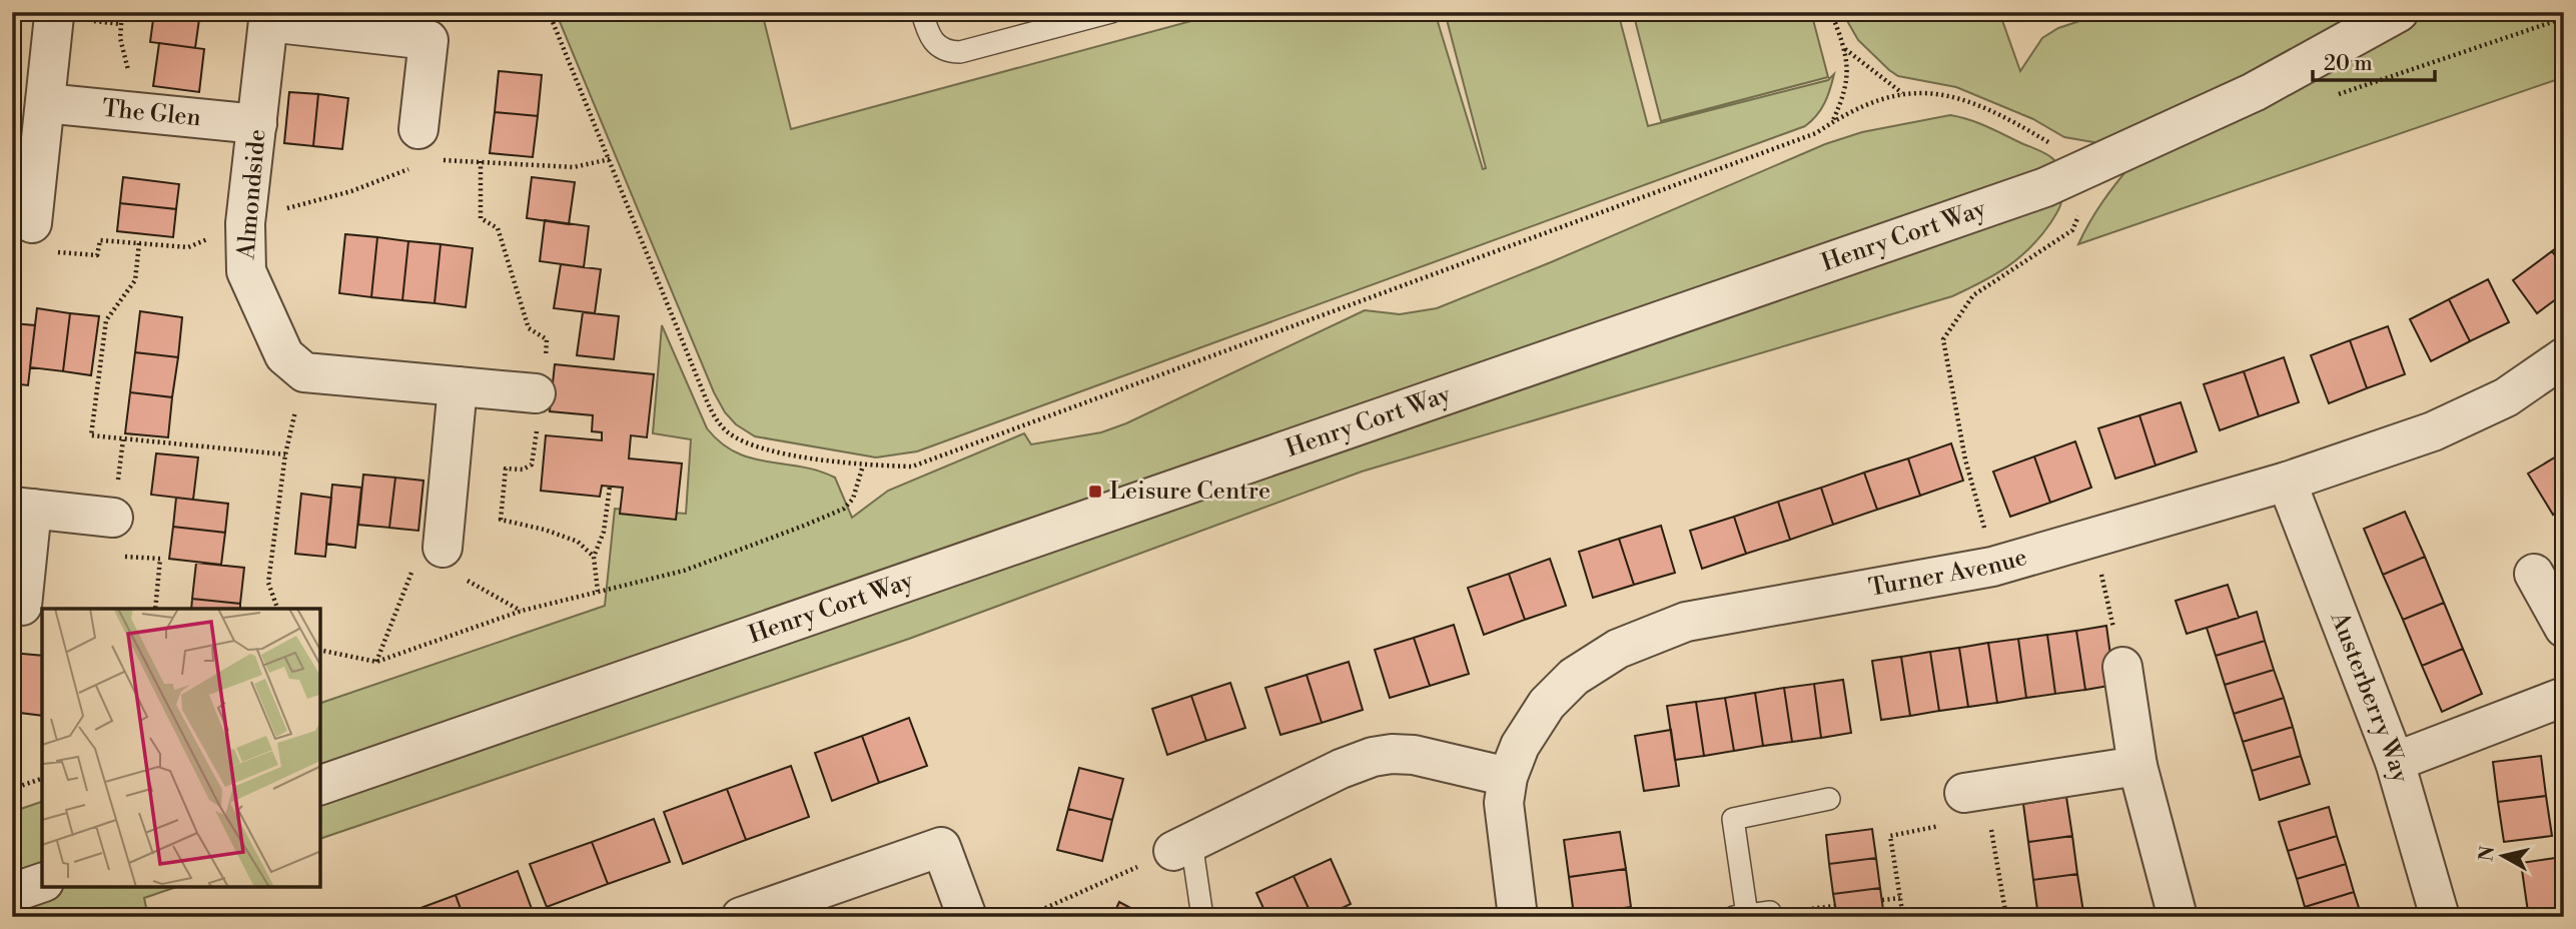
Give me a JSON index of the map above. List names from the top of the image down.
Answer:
{
  "streets": {
    "street": [
      "The Glen",
      "Almondside",
      "Henry Cort Way",
      "Turner Avenue",
      "Austerberry Way"
    ]
  },
  "crossings": [
    ["The Glen", "Almondside"],
    ["Turner Avenue", "Austerberry Way"]
  ],
  "places": {
    "transit": ["Leisure Centre"]
  },
  "scale_bar": "20 m",
  "north": "left"
}
